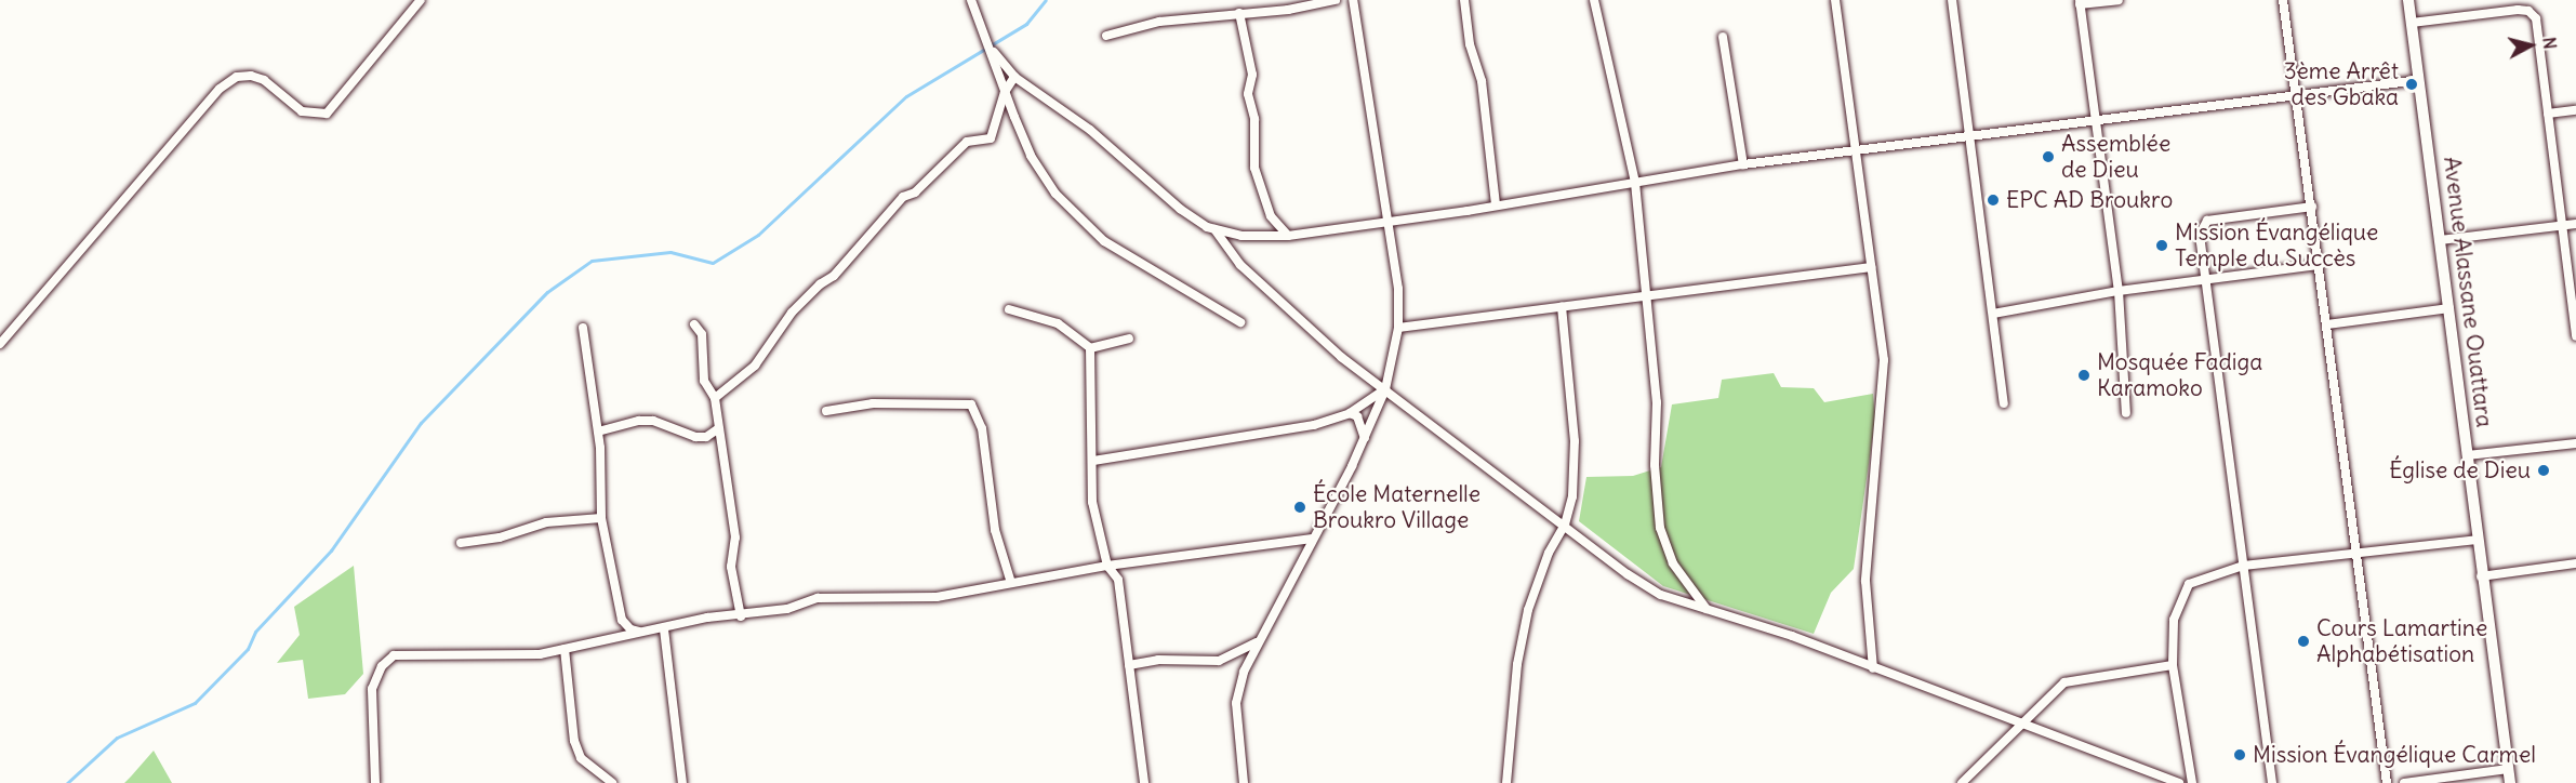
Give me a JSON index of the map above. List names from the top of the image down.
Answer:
{
  "streets": {
    "street": ["Avenue Alassane Ouattara"]
  },
  "places": [
    "3ème Arrêt des Gbaka",
    "Assemblée de Dieu",
    "EPC AD Broukro",
    "Mission Évangélique Temple du Succès",
    "Mosquée Fadiga Karamoko",
    "Église de Dieu",
    "École Maternelle Broukro Village",
    "Cours Lamartine Alphabétisation",
    "Mission Évangélique Carmel"
  ],
  "north": "right"
}
